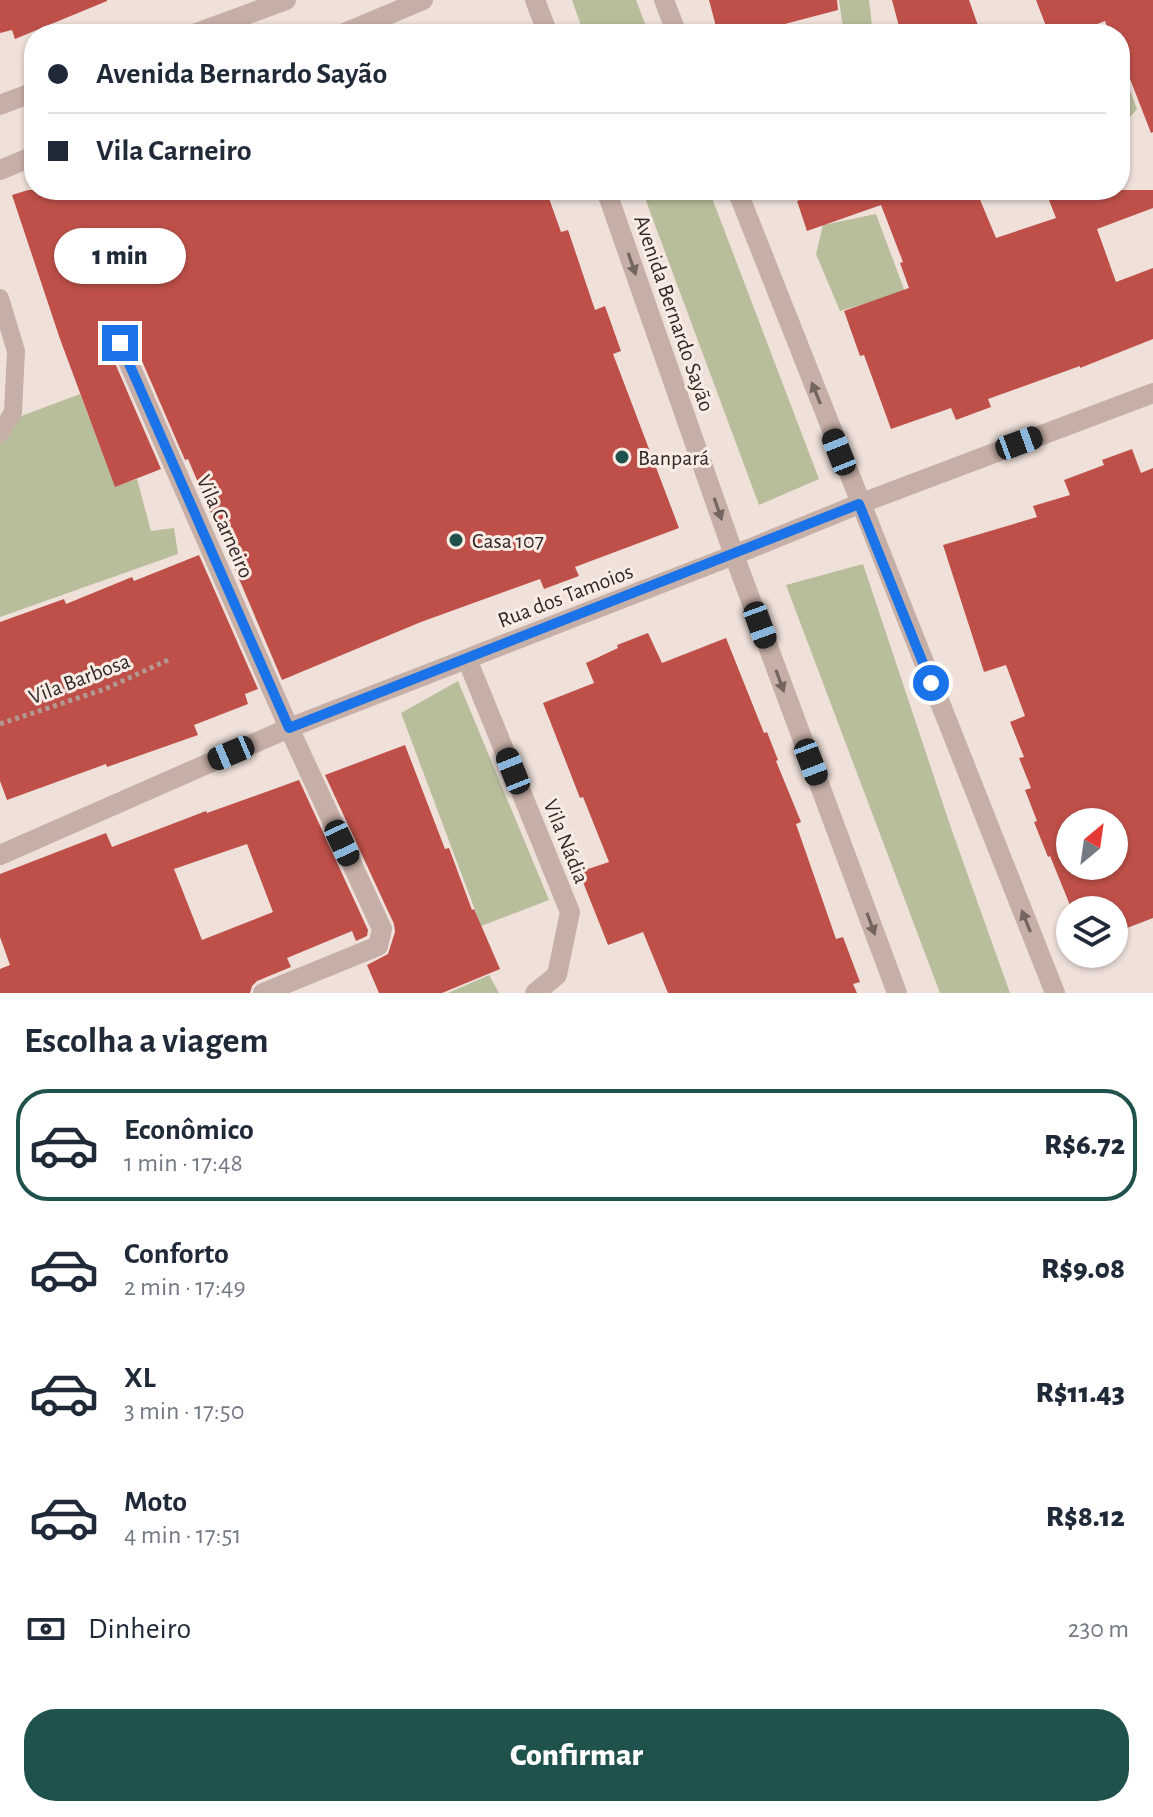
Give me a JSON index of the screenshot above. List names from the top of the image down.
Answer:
{
  "streets": {
    "street": [
      "Avenida Bernardo Sayão",
      "Vila Carneiro",
      "Rua dos Tamoios",
      "Vila Nádia"
    ],
    "path": ["Vila Barbosa"]
  },
  "crossings": [
    ["Avenida Bernardo Sayão", "Rua dos Tamoios"],
    ["Vila Carneiro", "Rua dos Tamoios"],
    ["Rua dos Tamoios", "Vila Nádia"]
  ],
  "places": ["Banpará", "Casa 107"],
  "north": "top right",
  "page": {
    "banner": ["Avenida Bernardo Sayão", "Vila Carneiro"],
    "bubble": "1 min",
    "heading": "Escolha a viagem",
    "list": [
      {
        "name": "Econômico",
        "note": "1 min · 17:48",
        "value": "R$6.72"
      },
      {
        "name": "Conforto",
        "note": "2 min · 17:49",
        "value": "R$9.08"
      },
      {
        "name": "XL",
        "note": "3 min · 17:50",
        "value": "R$11.43"
      },
      {
        "name": "Moto",
        "note": "4 min · 17:51",
        "value": "R$8.12"
      }
    ],
    "pay": ["Dinheiro", "230 m"],
    "buttons": "Confirmar"
  }
}
